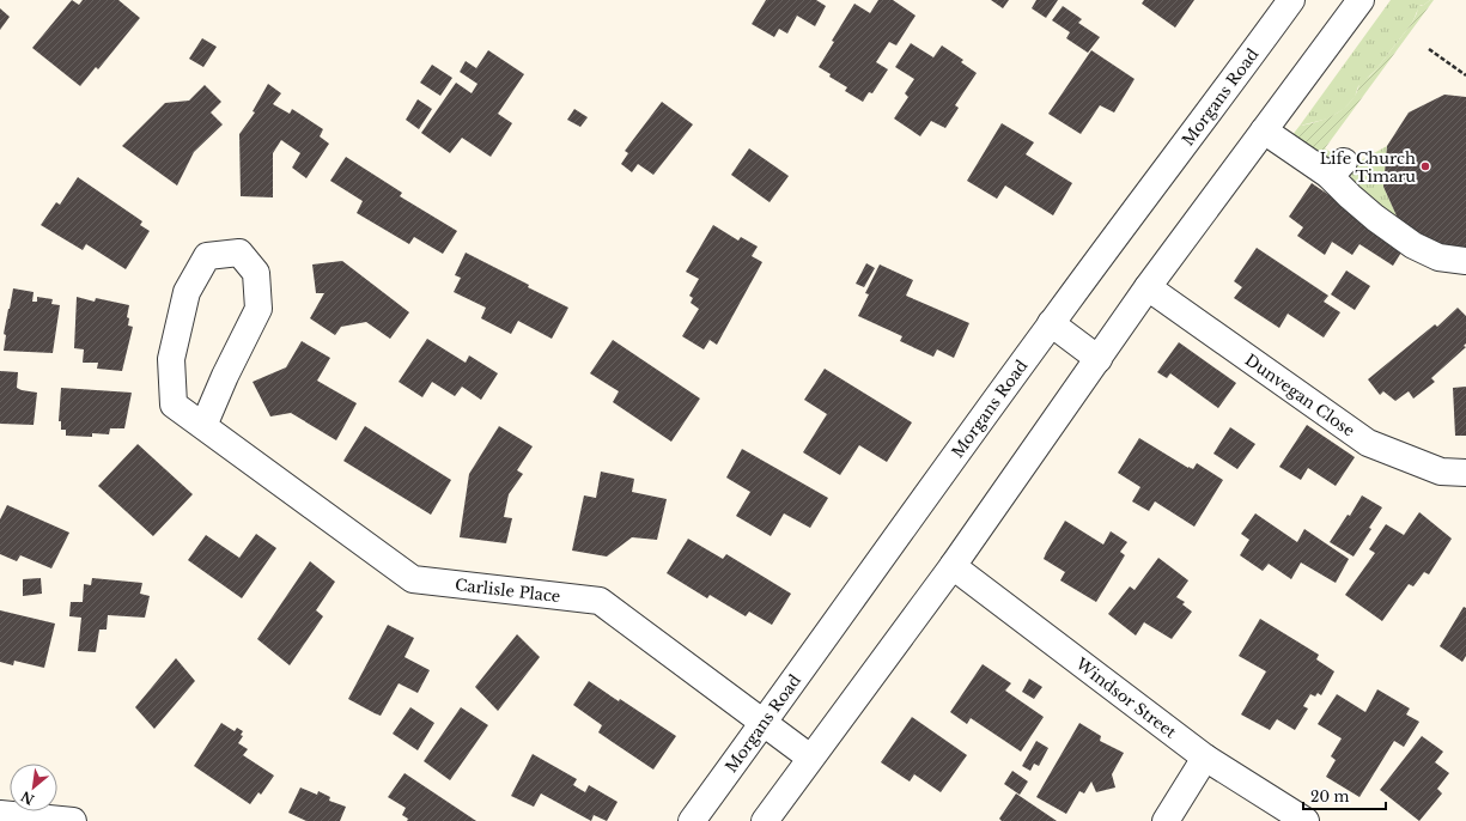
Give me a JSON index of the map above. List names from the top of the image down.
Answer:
{
  "streets": {
    "street": [
      "Morgans Road",
      "Dunvegan Close",
      "Carlisle Place",
      "Windsor Street"
    ]
  },
  "crossings": [
    ["Morgans Road", "Carlisle Place"]
  ],
  "places": ["Life Church Timaru"],
  "scale_bar": "20 m",
  "north": "bottom left"
}
